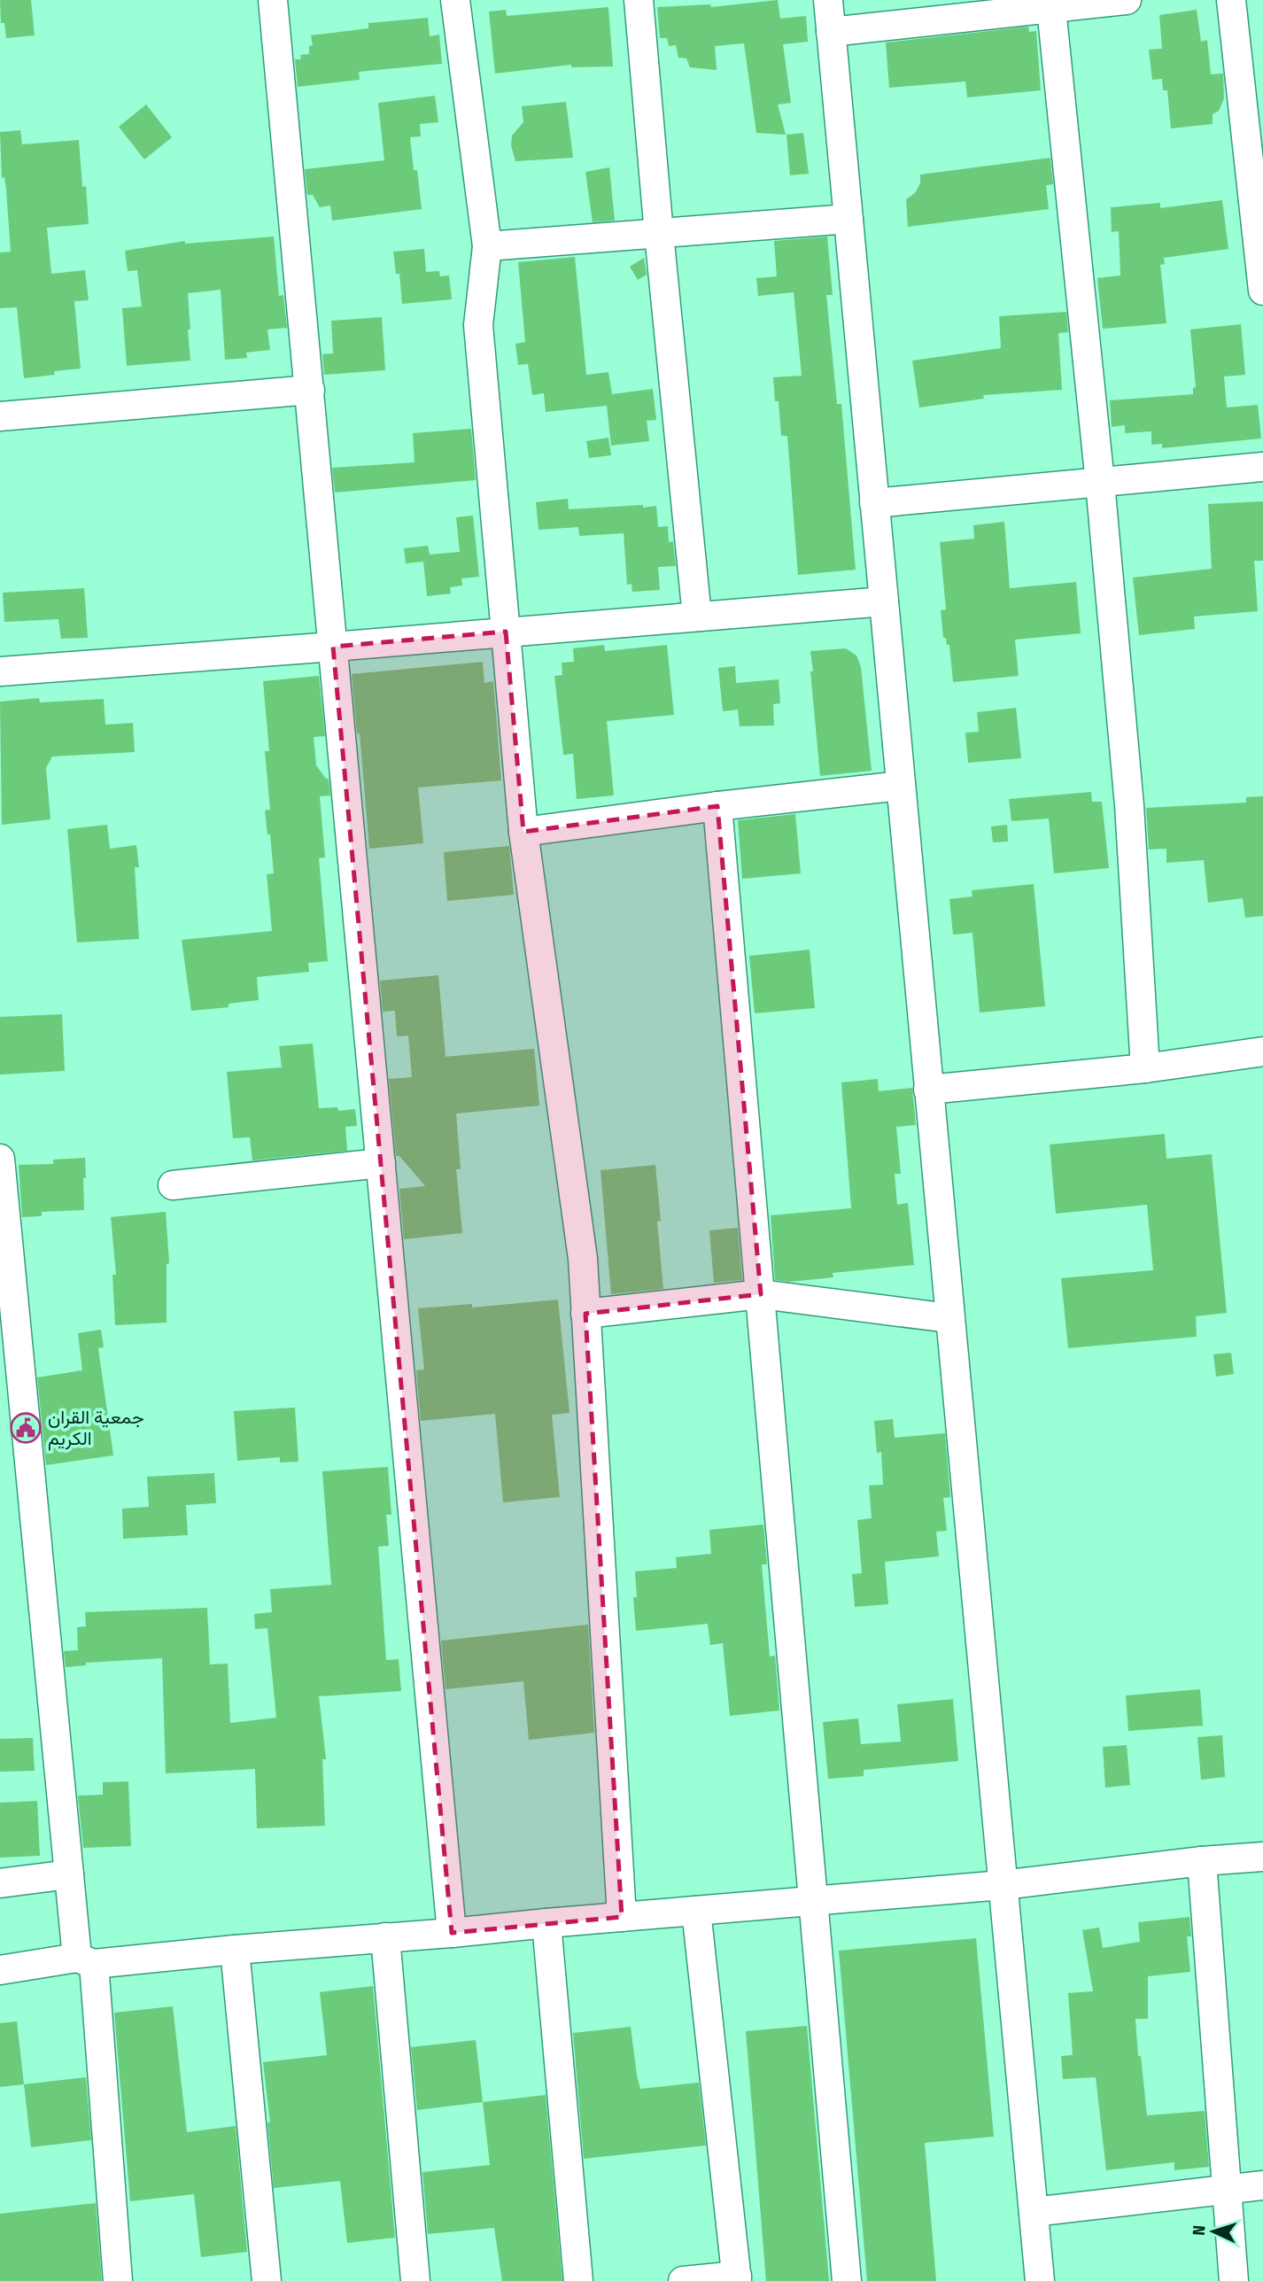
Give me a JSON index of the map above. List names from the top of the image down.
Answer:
{
  "places": {
    "public building": ["جمعية القران الكريم"]
  },
  "north": "left"
}
